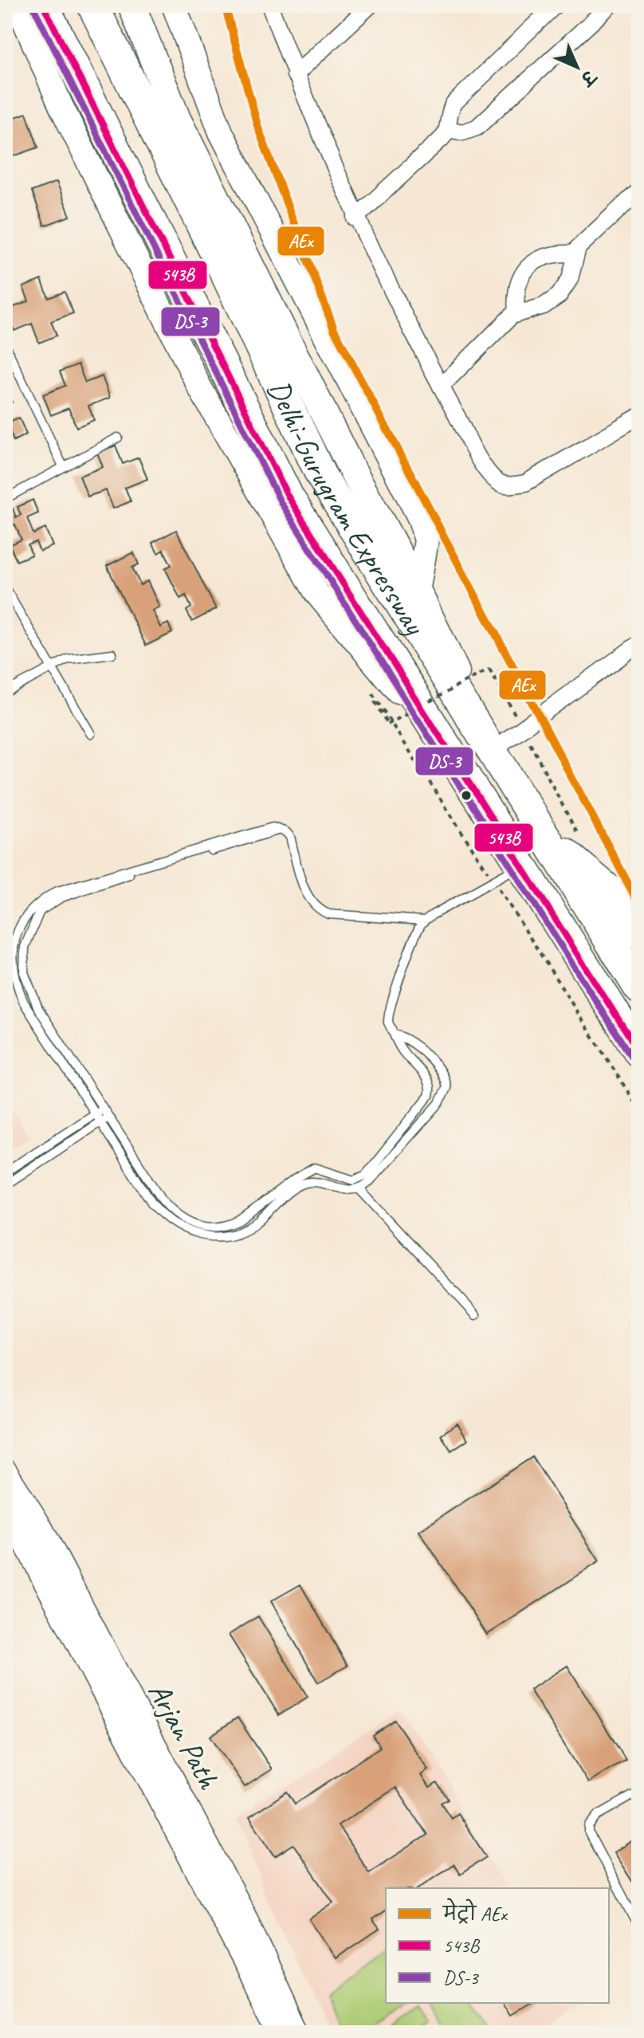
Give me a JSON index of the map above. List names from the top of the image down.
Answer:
{
  "streets": {
    "highway": ["Delhi-Gurugram Expressway"],
    "main road": ["Arjan Path"]
  },
  "lines": ["metro line AEx", "transit line 543B", "transit line DS-3"],
  "legend": ["मेट्रो AEx", "543B", "DS-3"],
  "north": "bottom right"
}
